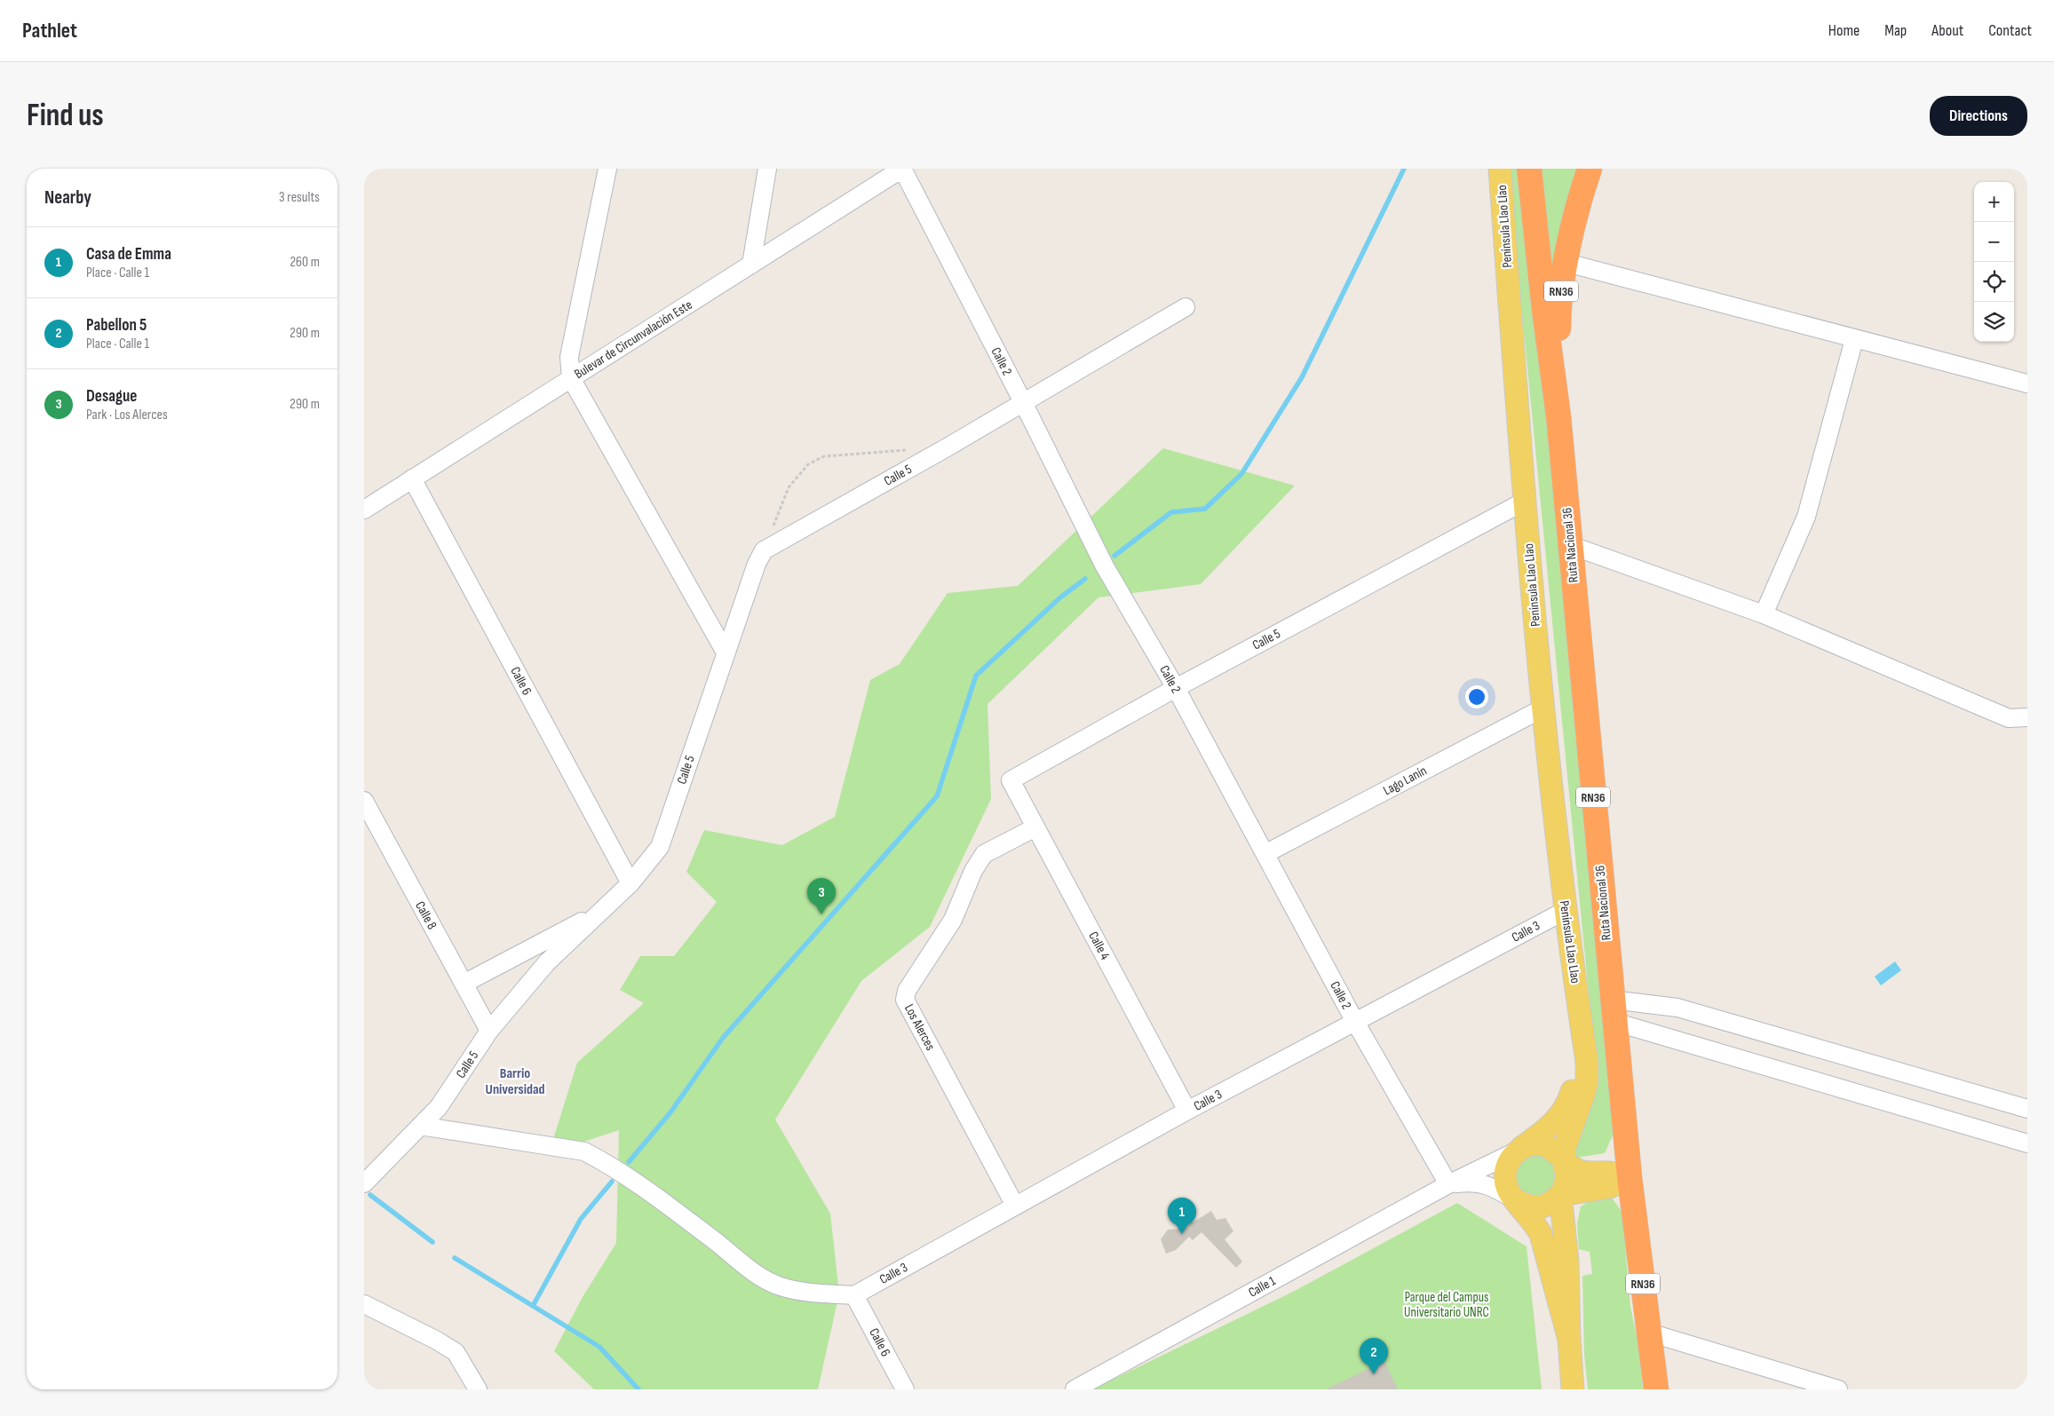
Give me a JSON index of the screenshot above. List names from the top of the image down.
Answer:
{
  "streets": {
    "highway": ["RN36", "Ruta Nacional 36"],
    "main road": ["Península Llao Llao"],
    "street": [
      "Bulevar de Circunvalación Este",
      "Calle 2",
      "Calle 5",
      "Calle 6",
      "Lago Lanín",
      "Calle 8",
      "Calle 3",
      "Calle 4",
      "Los Alerces",
      "Calle 1"
    ]
  },
  "crossings": [
    ["Península Llao Llao", "Calle 5"],
    ["Península Llao Llao", "Lago Lanín"],
    ["Península Llao Llao", "Calle 3"],
    ["Península Llao Llao", "Calle 1"],
    ["Bulevar de Circunvalación Este", "Calle 2"],
    ["Bulevar de Circunvalación Este", "Calle 6"],
    ["Calle 2", "Calle 5"],
    ["Calle 2", "Lago Lanín"],
    ["Calle 2", "Calle 3"],
    ["Calle 2", "Calle 1"],
    ["Calle 5", "Calle 6"],
    ["Calle 5", "Calle 8"],
    ["Calle 5", "Calle 4"],
    ["Calle 6", "Calle 3"],
    ["Calle 3", "Calle 4"],
    ["Calle 3", "Los Alerces"],
    ["Calle 4", "Los Alerces"]
  ],
  "districts": ["Barrio Universidad"],
  "parks": ["Parque del Campus Universitario UNRC"],
  "page": {
    "header": "Pathlet",
    "nav": [
      "Home",
      "Map",
      "About",
      "Contact"
    ],
    "buttons": "Directions",
    "title": "Find us",
    "heading": ["Nearby", "3 results"],
    "map_buttons": ["+", "−"],
    "list": [
      {
        "mark": "1",
        "name": "Casa de Emma",
        "note": "Place · Calle 1",
        "value": "260 m"
      },
      {
        "mark": "2",
        "name": "Pabellon 5",
        "note": "Place · Calle 1",
        "value": "290 m"
      },
      {
        "mark": "3",
        "name": "Desague",
        "note": "Park · Los Alerces",
        "value": "290 m"
      }
    ],
    "pins": ["3", "1", "2"]
  }
}
